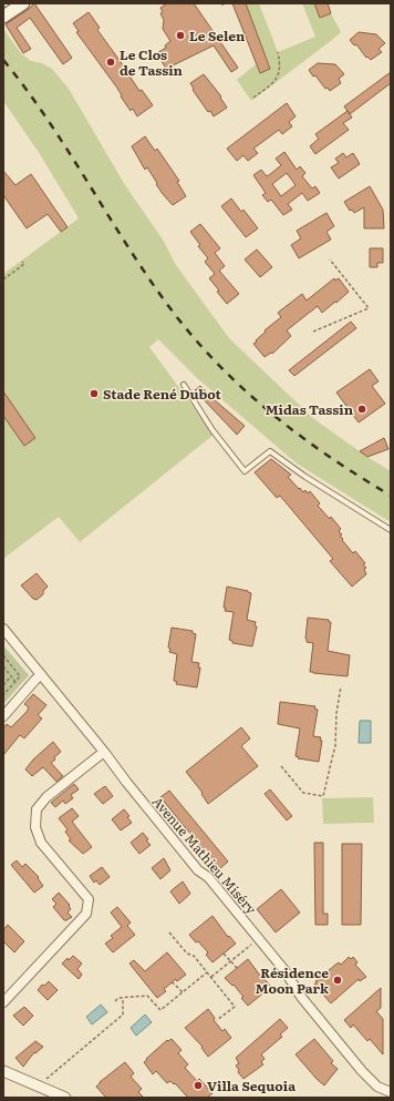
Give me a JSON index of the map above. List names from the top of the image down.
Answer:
{
  "streets": {
    "street": ["Avenue Mathieu Miséry"]
  },
  "places": [
    "Le Selen",
    "Le Clos de Tassin",
    "Stade René Dubot",
    "Midas Tassin",
    "Résidence Moon Park",
    "Villa Sequoia"
  ]
}
